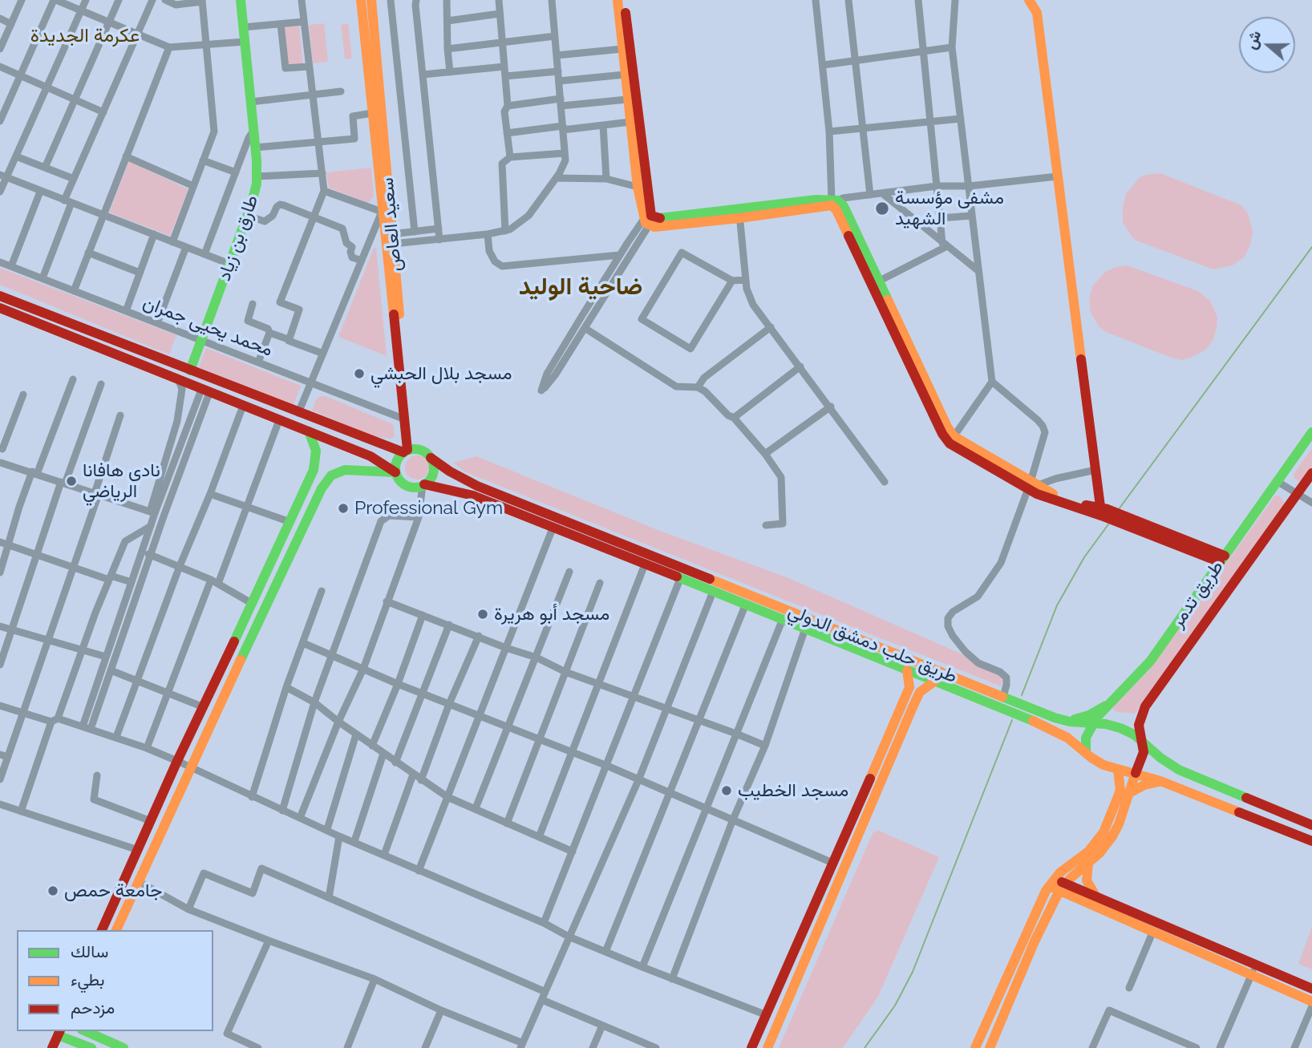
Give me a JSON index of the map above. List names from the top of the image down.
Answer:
{
  "streets": {
    "main road": [
      "سعيد العاص",
      "طارق بن زياد",
      "طريق تدمر",
      "طريق حلب دمشق الدولي"
    ],
    "street": ["محمد يحيى جمران"]
  },
  "crossings": [
    ["سعيد العاص", "طريق حلب دمشق الدولي"],
    ["طارق بن زياد", "محمد يحيى جمران"],
    ["طريق تدمر", "طريق حلب دمشق الدولي"]
  ],
  "districts": ["عكرمة الجديدة", "ضاحية الوليد"],
  "places": [
    "مشفى مؤسسة الشهيد",
    "مسجد بلال الحبشي",
    "نادي هافانا الرياضي",
    "Professional Gym",
    "مسجد أبو هريرة",
    "مسجد الخطيب",
    "جامعة حمص"
  ],
  "legend": ["سالك", "بطيء", "مزدحم"],
  "north": "left"
}
